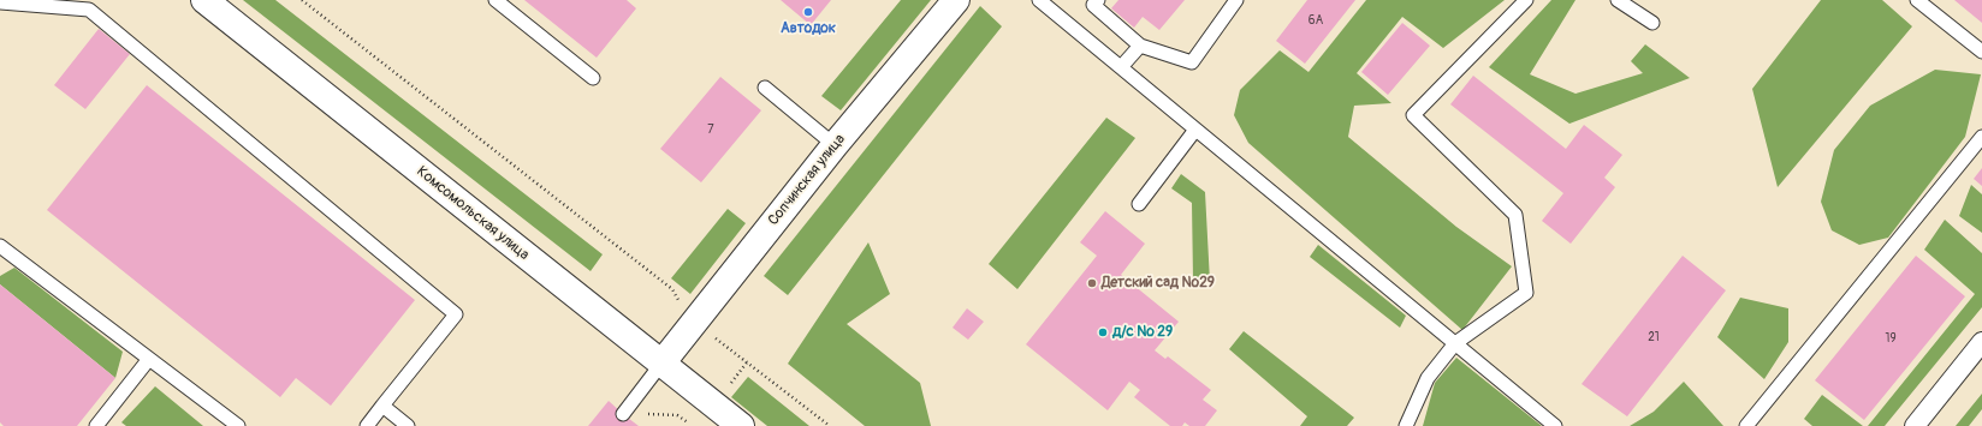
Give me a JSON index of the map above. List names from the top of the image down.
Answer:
{
  "streets": {
    "main road": ["Сопчинская улица", "Комсомольская улица"]
  },
  "crossings": [
    ["Сопчинская улица", "Комсомольская улица"]
  ],
  "places": ["Автодок", "Детский сад №29", "д/с № 29"],
  "house_numbers": [
    "6А",
    "7",
    "21",
    "19"
  ]
}
